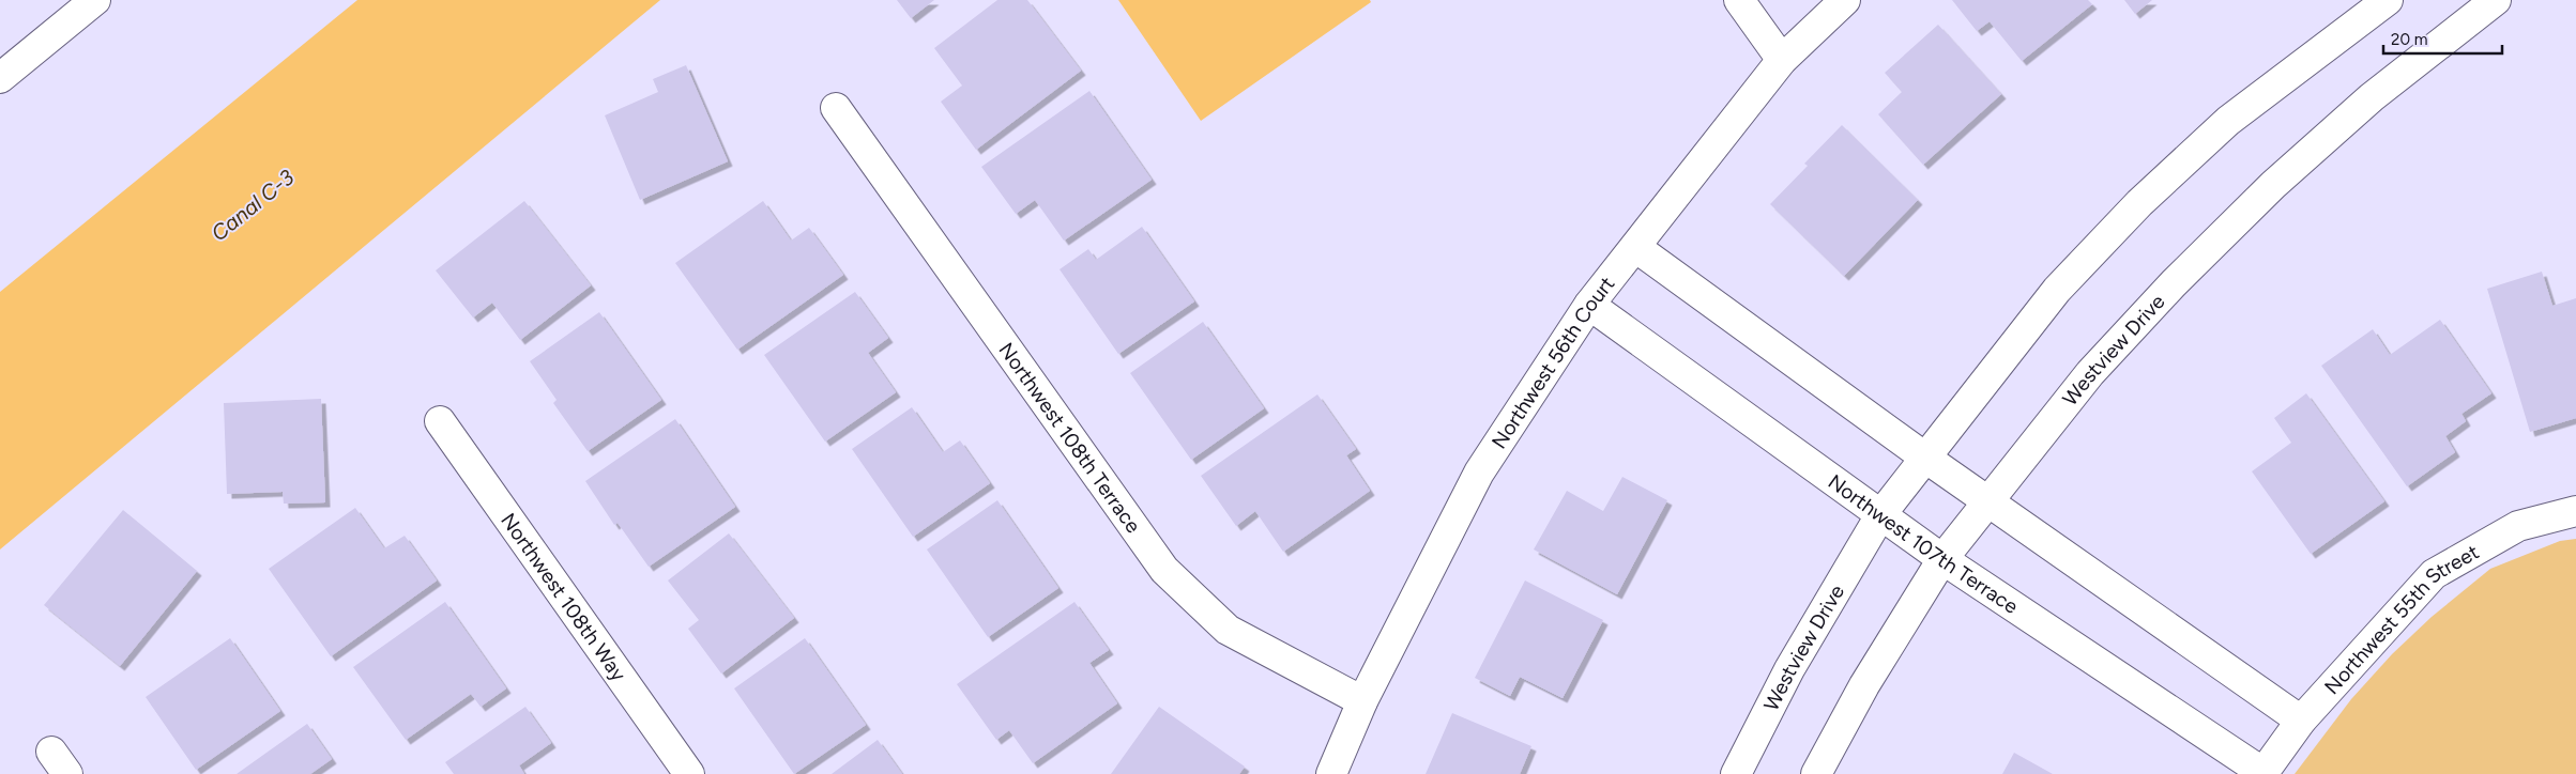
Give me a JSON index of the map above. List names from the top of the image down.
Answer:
{
  "streets": {
    "main road": [
      "Westview Drive",
      "Northwest 56th Court",
      "Northwest 108th Terrace",
      "Northwest 107th Terrace",
      "Northwest 108th Way",
      "Northwest 55th Street"
    ]
  },
  "crossings": [
    ["Westview Drive", "Northwest 107th Terrace"],
    ["Northwest 56th Court", "Northwest 108th Terrace"],
    ["Northwest 56th Court", "Northwest 107th Terrace"],
    ["Northwest 107th Terrace", "Northwest 55th Street"]
  ],
  "water": ["Canal C-3"],
  "scale_bar": "20 m"
}
